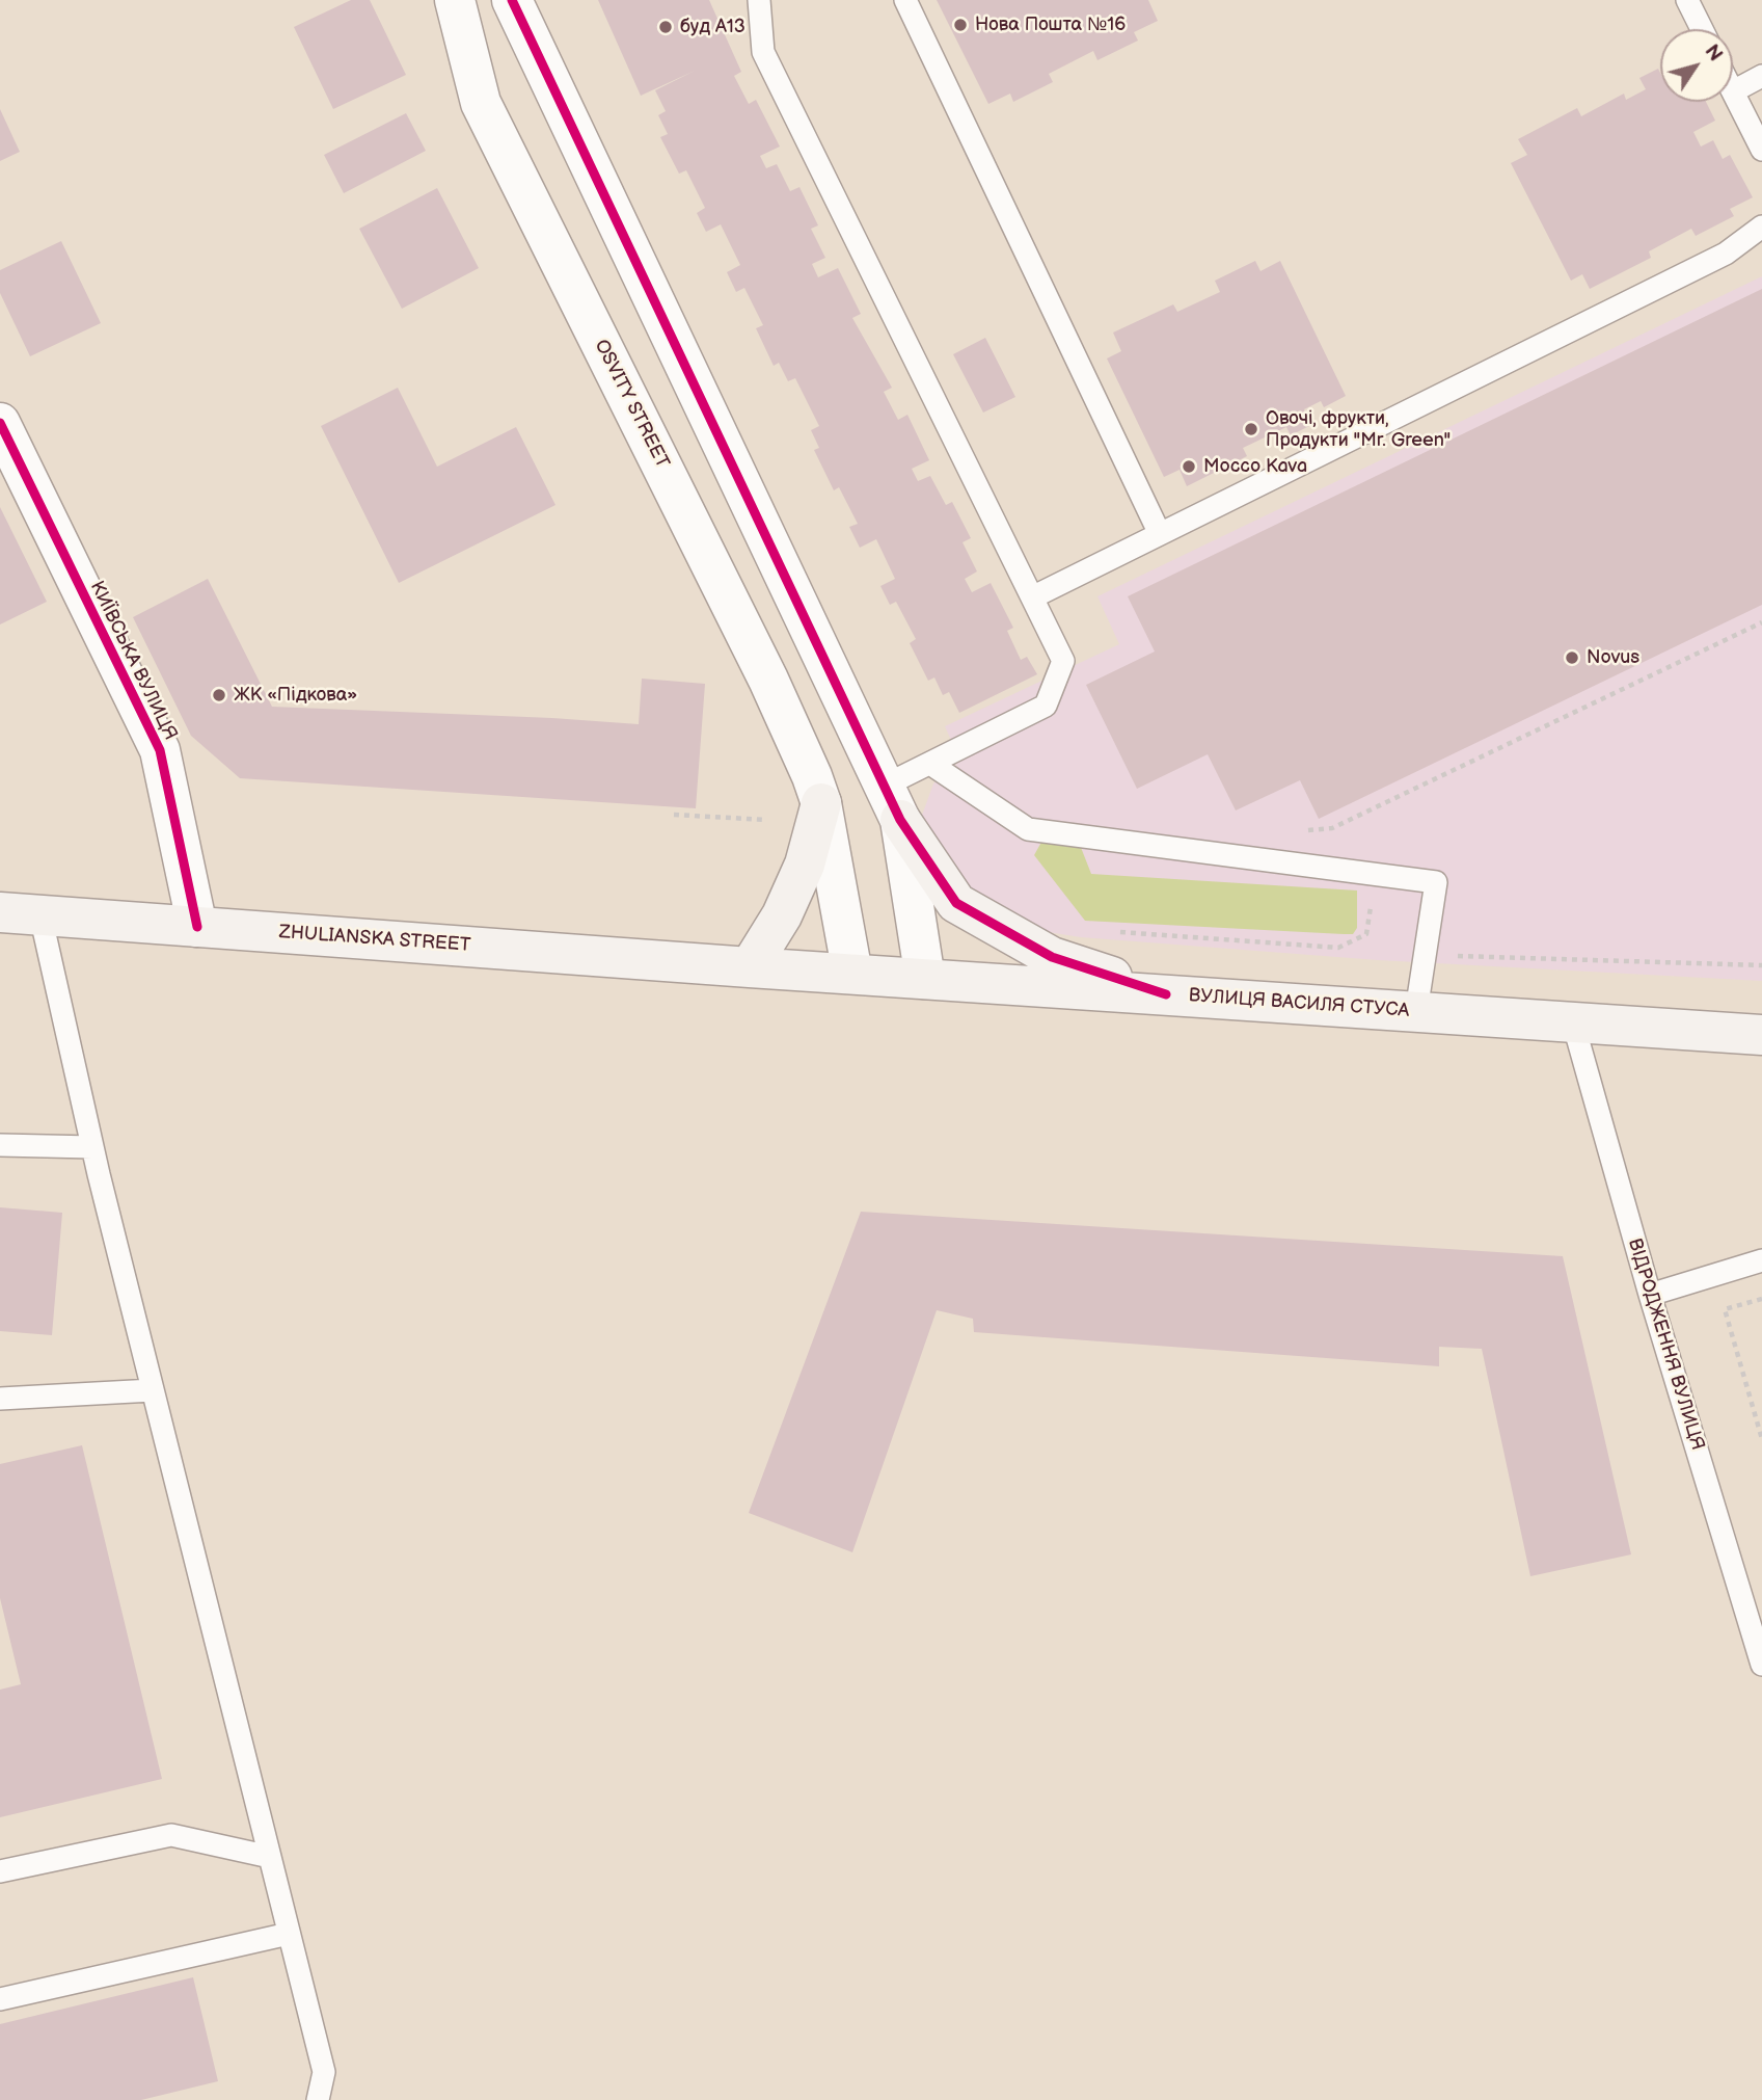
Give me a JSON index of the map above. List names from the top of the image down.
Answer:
{
  "streets": {
    "main road": ["ZHULIANSKA STREET", "ВУЛИЦЯ ВАСИЛЯ СТУСА"],
    "street": ["OSVITY STREET", "КИЇВСЬКА ВУЛИЦЯ"],
    "lane": ["ВІДРОДЖЕННЯ ВУЛИЦЯ"]
  },
  "crossings": [
    ["OSVITY STREET", "ВУЛИЦЯ ВАСИЛЯ СТУСА"],
    ["КИЇВСЬКА ВУЛИЦЯ", "ZHULIANSKA STREET"],
    ["ZHULIANSKA STREET", "ВУЛИЦЯ ВАСИЛЯ СТУСА"],
    ["ВУЛИЦЯ ВАСИЛЯ СТУСА", "ВІДРОДЖЕННЯ ВУЛИЦЯ"]
  ],
  "places": [
    "Нова Пошта №16",
    "буд А13",
    "Овочі, фрукти, Продукти \"Mr. Green\"",
    "Mocco Kava",
    "Novus",
    "ЖК «Підкова»"
  ],
  "north": "top right"
}
